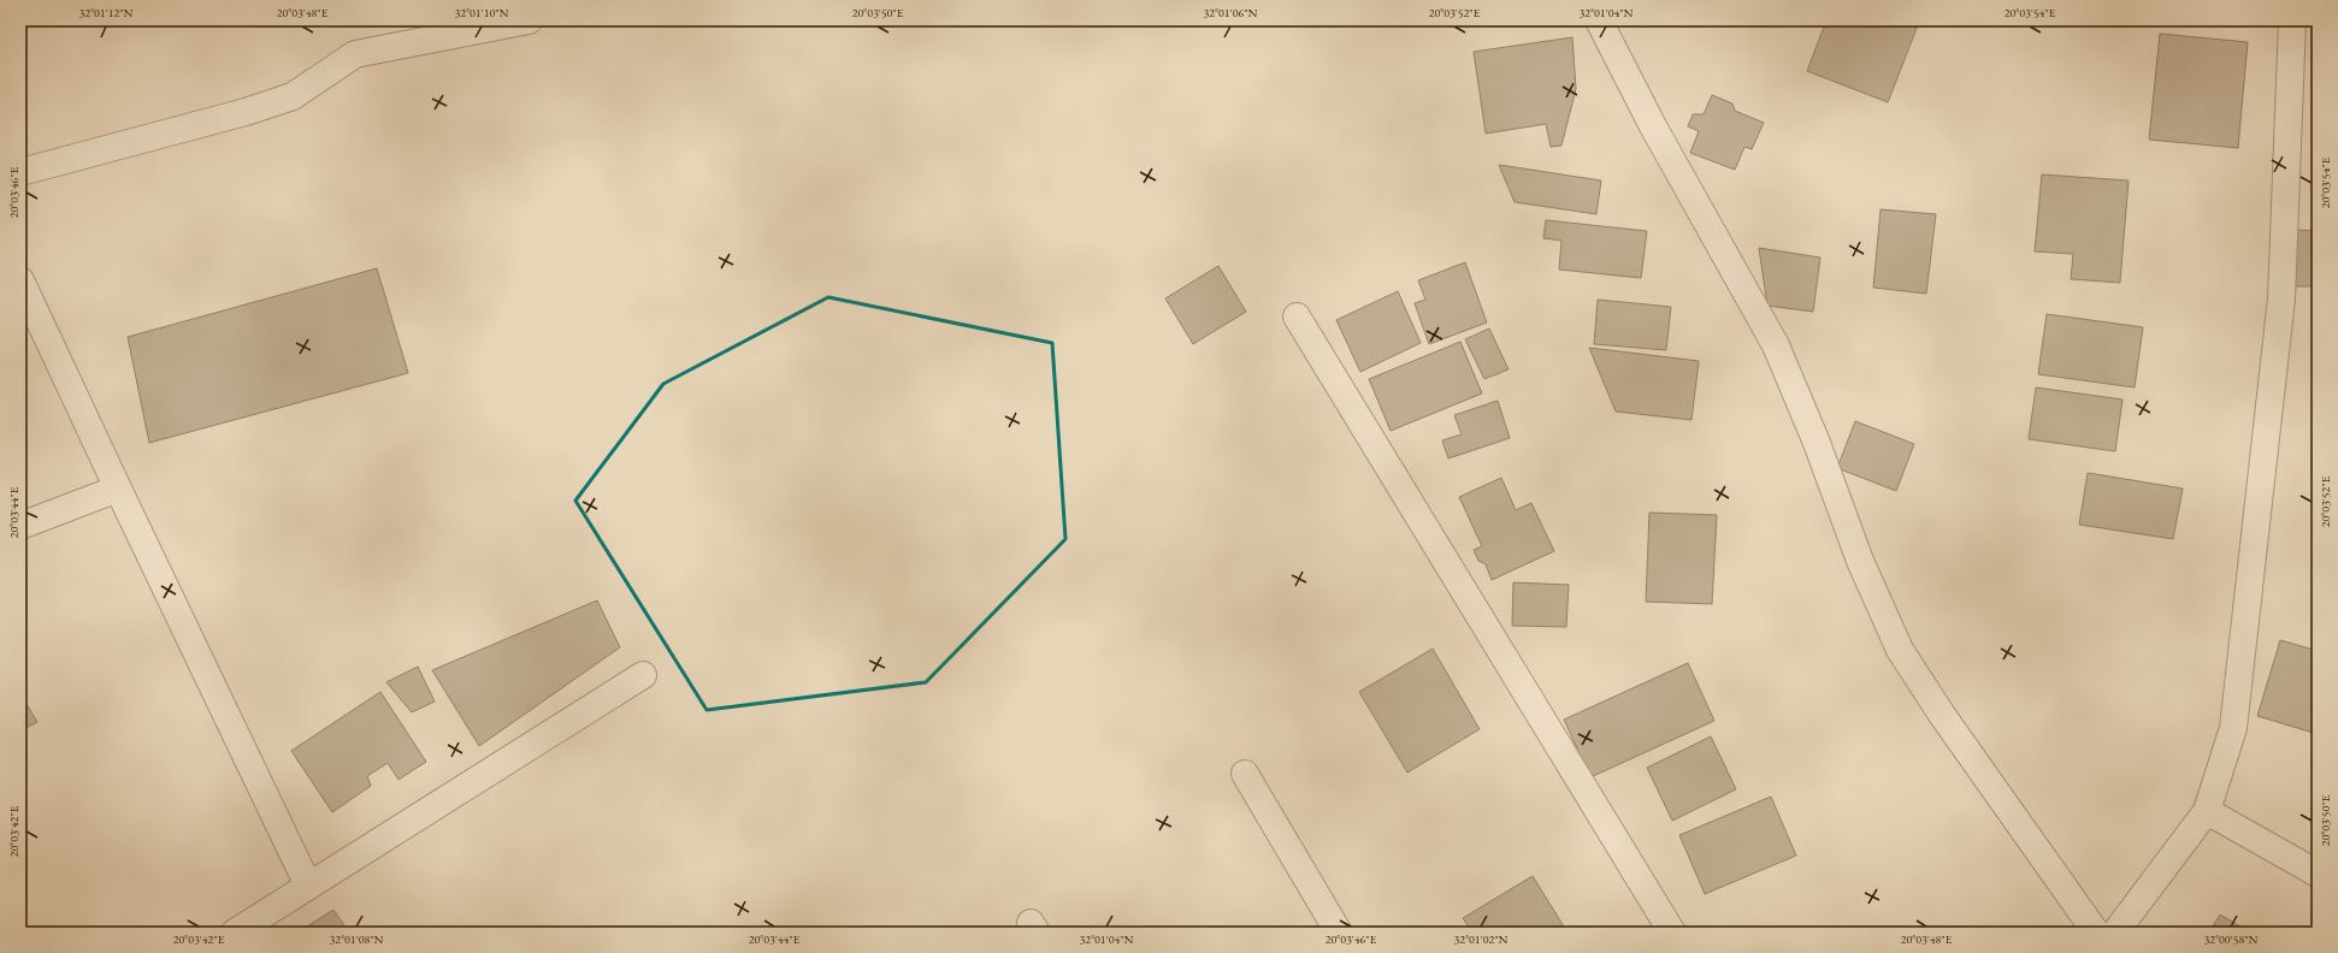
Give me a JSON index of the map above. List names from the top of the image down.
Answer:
{
  "coordinates": [
    "32°01'12\"N",
    "20°03'48\"E",
    "32°01'10\"N",
    "20°03'50\"E",
    "32°01'06\"N",
    "20°03'52\"E",
    "32°01'04\"N",
    "20°03'54\"E",
    "20°03'46\"E",
    "20°03'44\"E",
    "20°03'42\"E",
    "32°01'08\"N",
    "32°01'02\"N",
    "32°00'58\"N"
  ]
}
